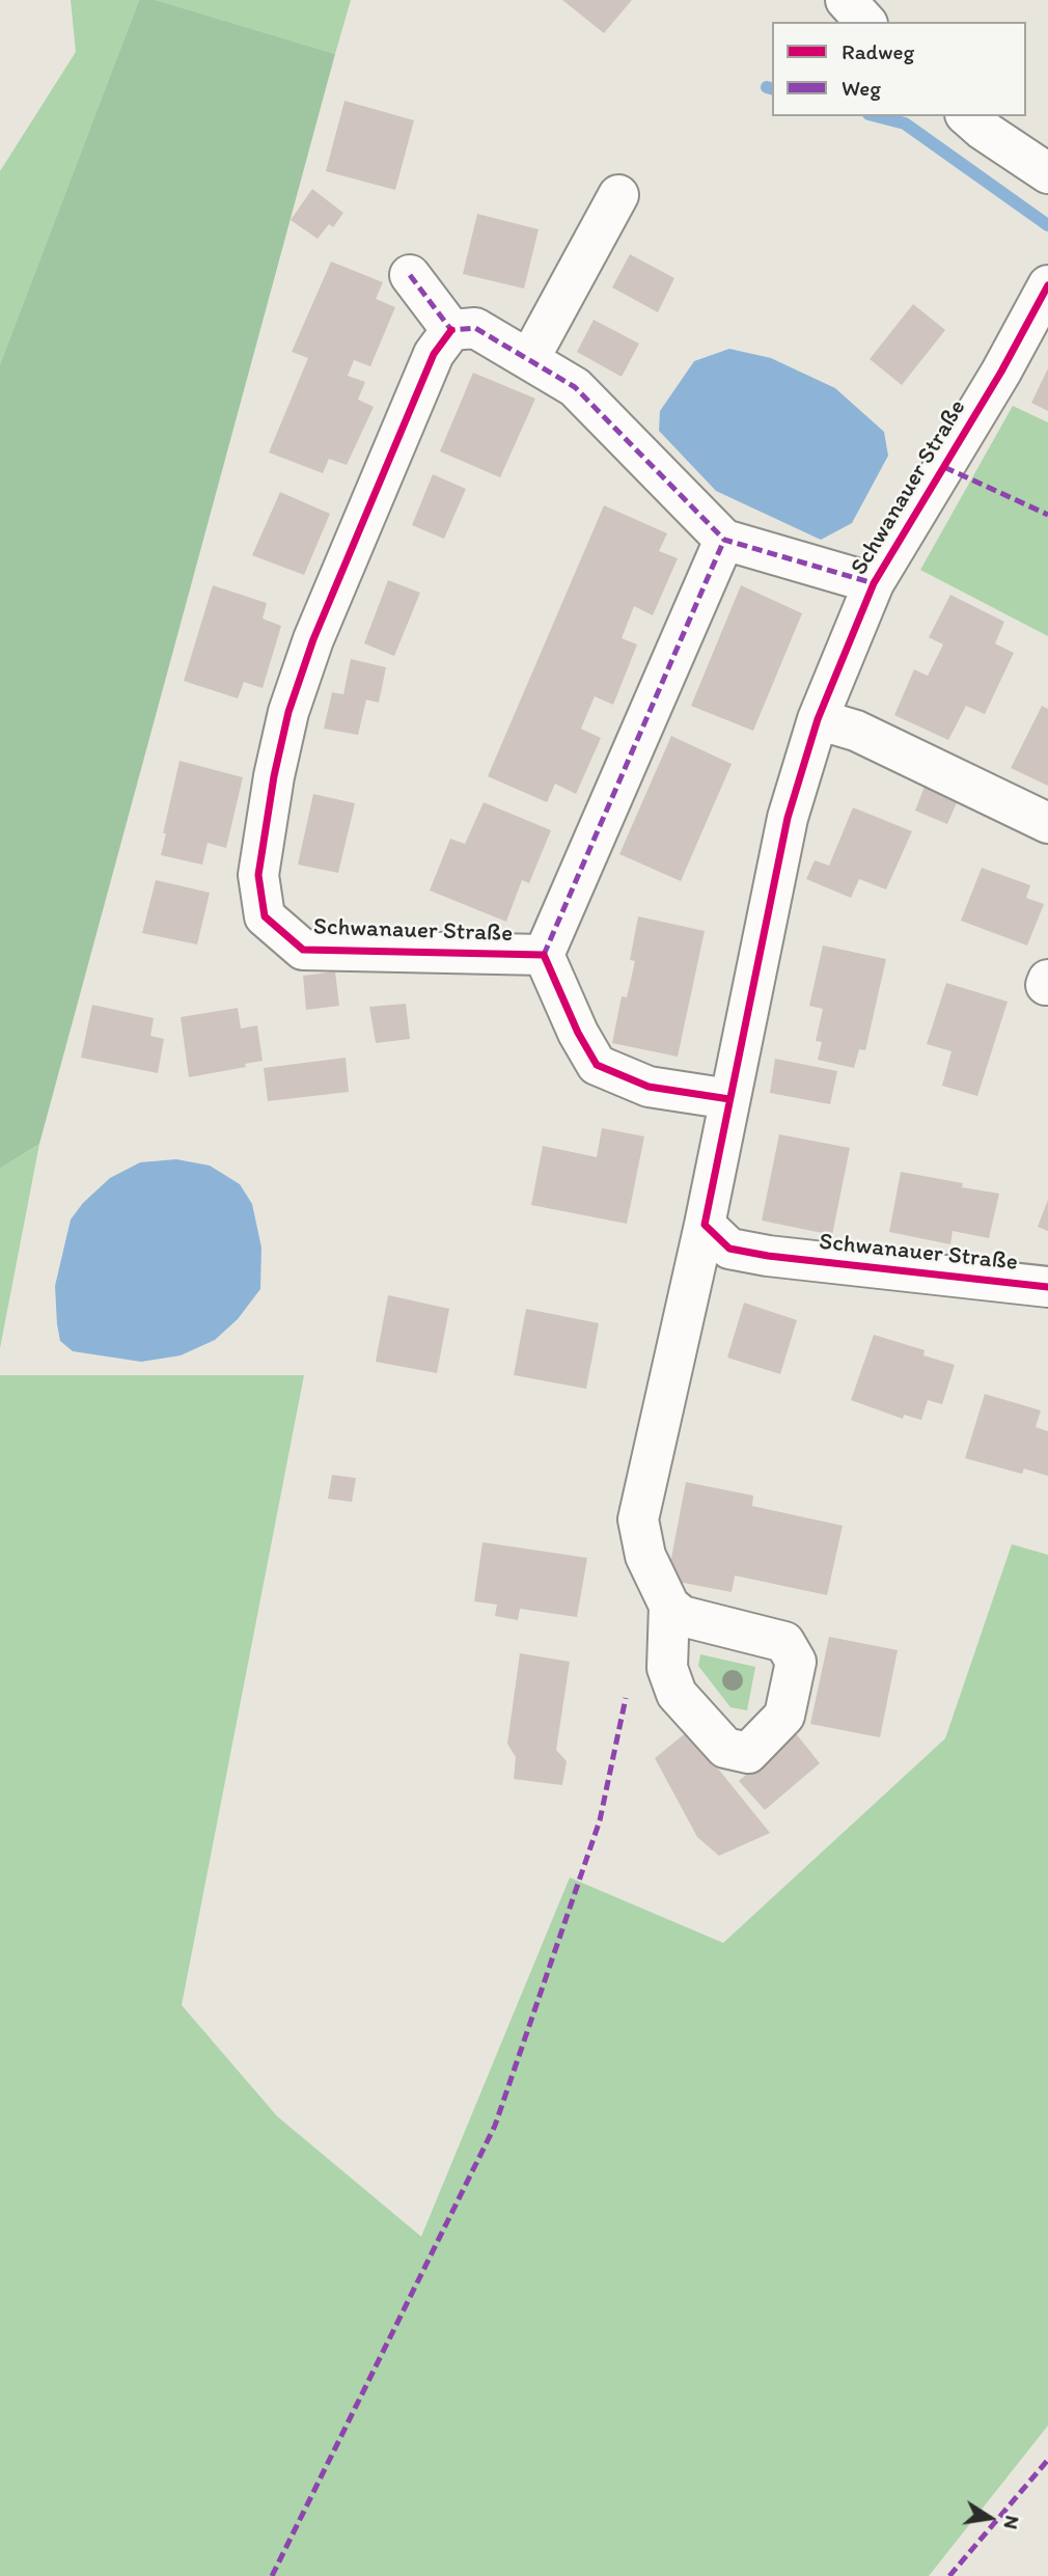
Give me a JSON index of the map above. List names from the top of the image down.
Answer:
{
  "streets": {
    "street": ["Schwanauer Straße"]
  },
  "legend": ["Radweg", "Weg"],
  "north": "right"
}
